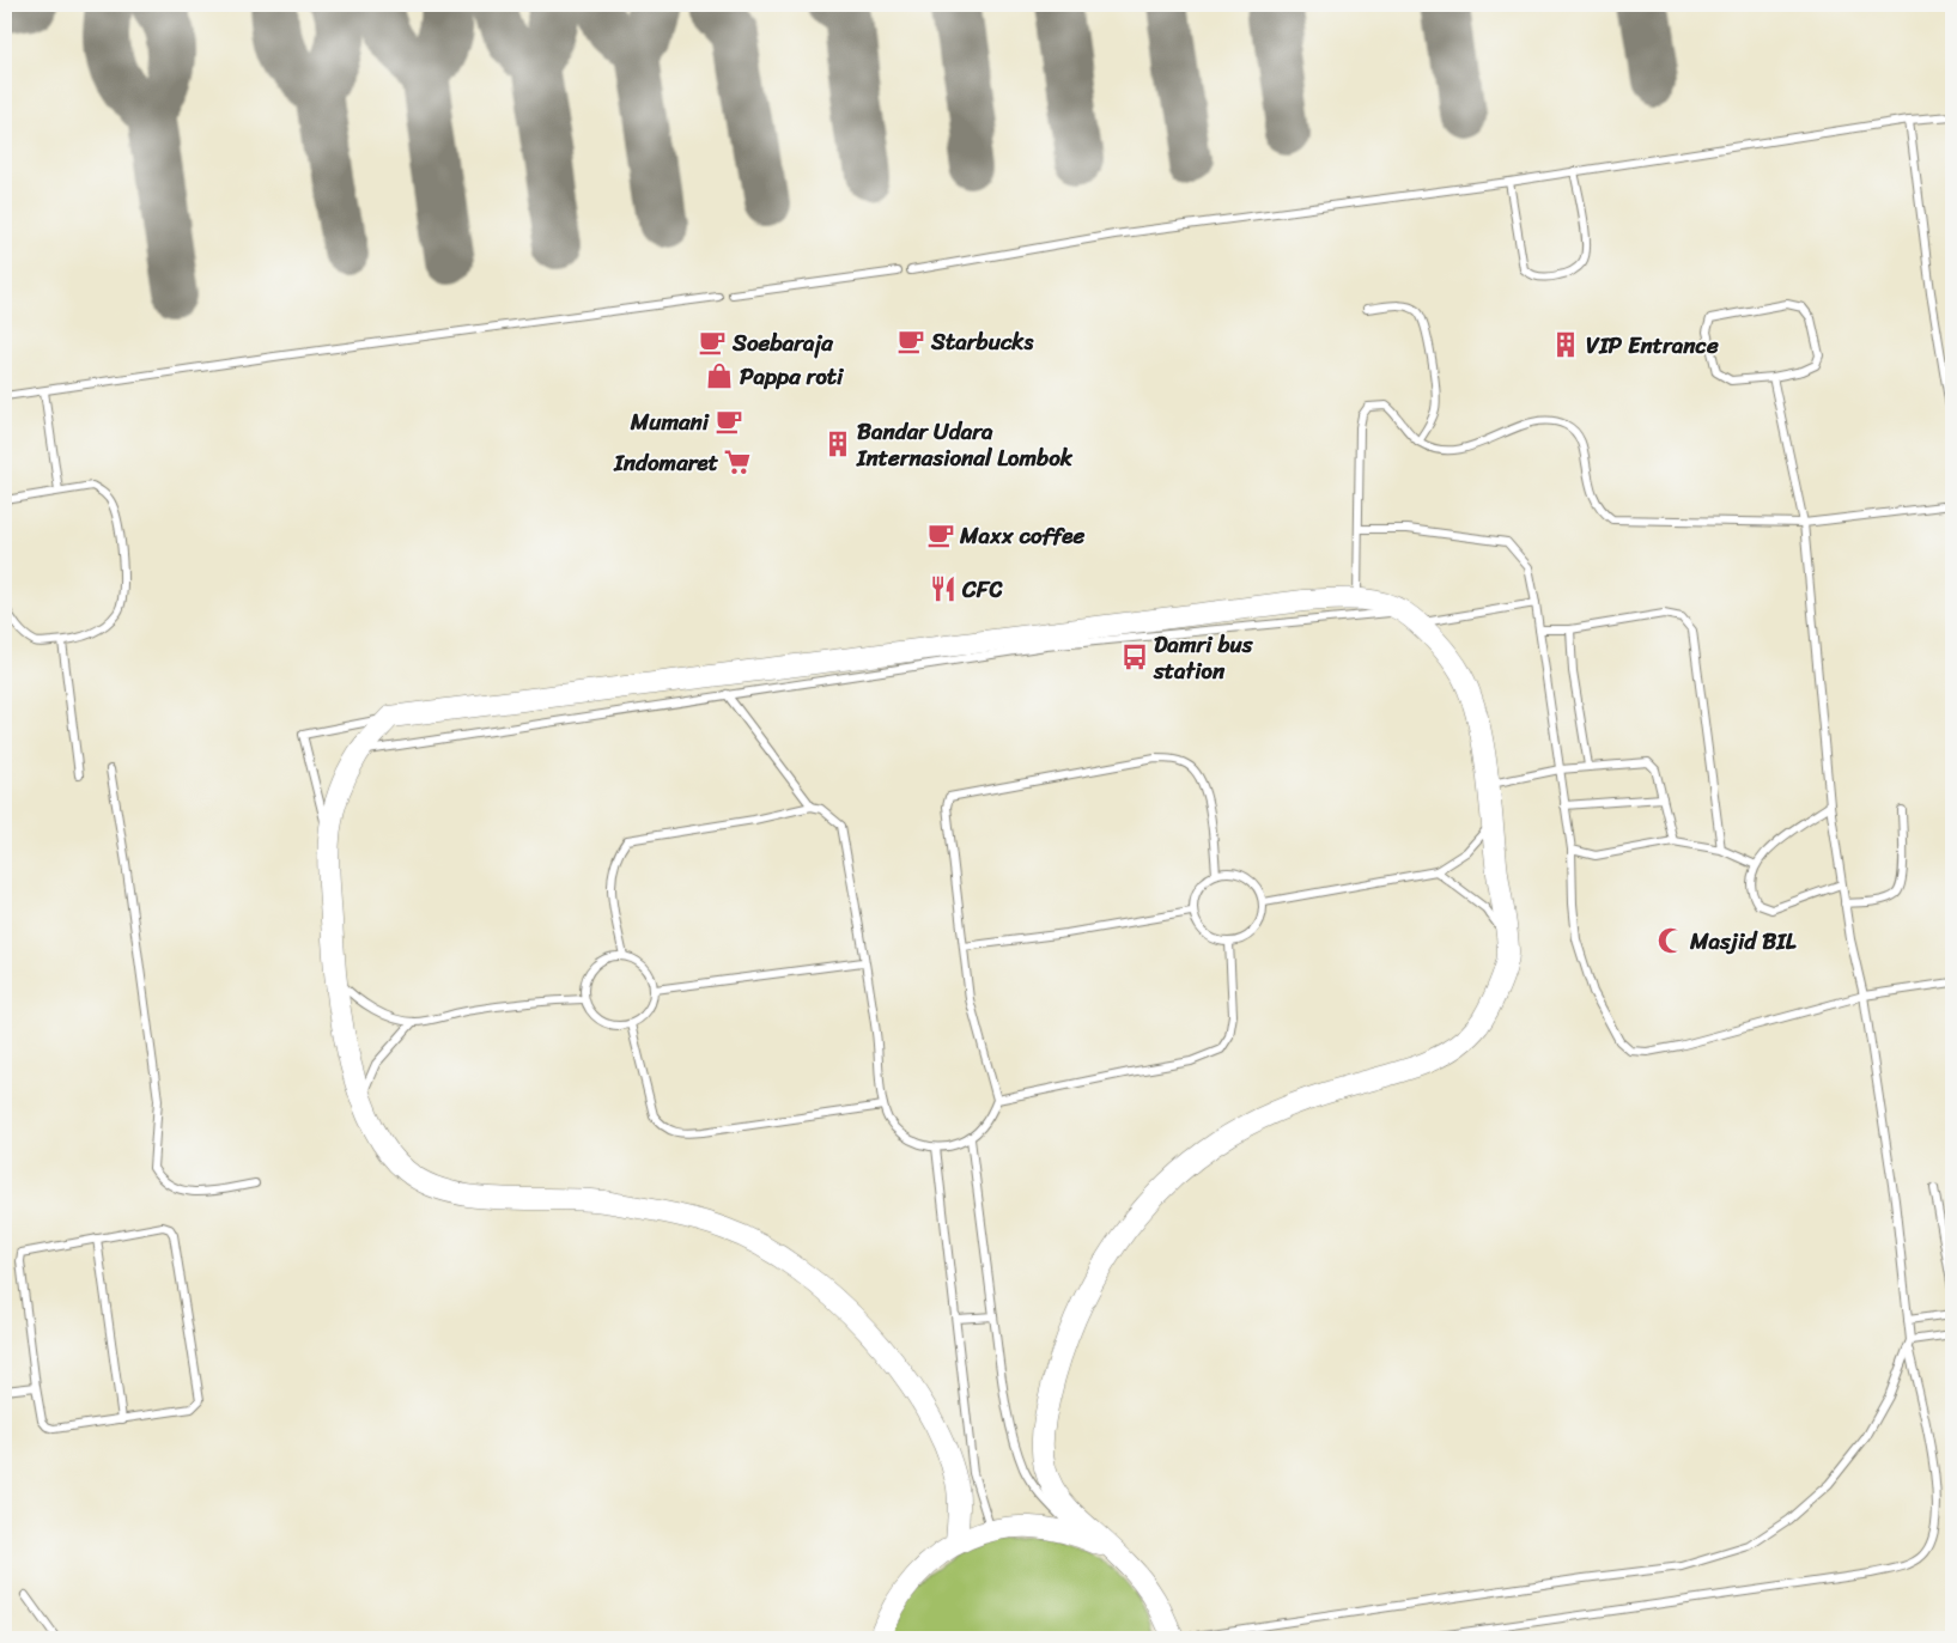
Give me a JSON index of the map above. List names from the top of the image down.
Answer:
{
  "places": {
    "cafe": [
      "Starbucks",
      "Soebaraja",
      "Mumani",
      "Maxx coffee"
    ],
    "building": ["VIP Entrance", "Bandar Udara Internasional Lombok"],
    "shop": ["Pappa roti"],
    "supermarket": ["Indomaret"],
    "restaurant": ["CFC"],
    "bus stop": ["Damri bus station"],
    "mosque": ["Masjid BIL"]
  }
}
